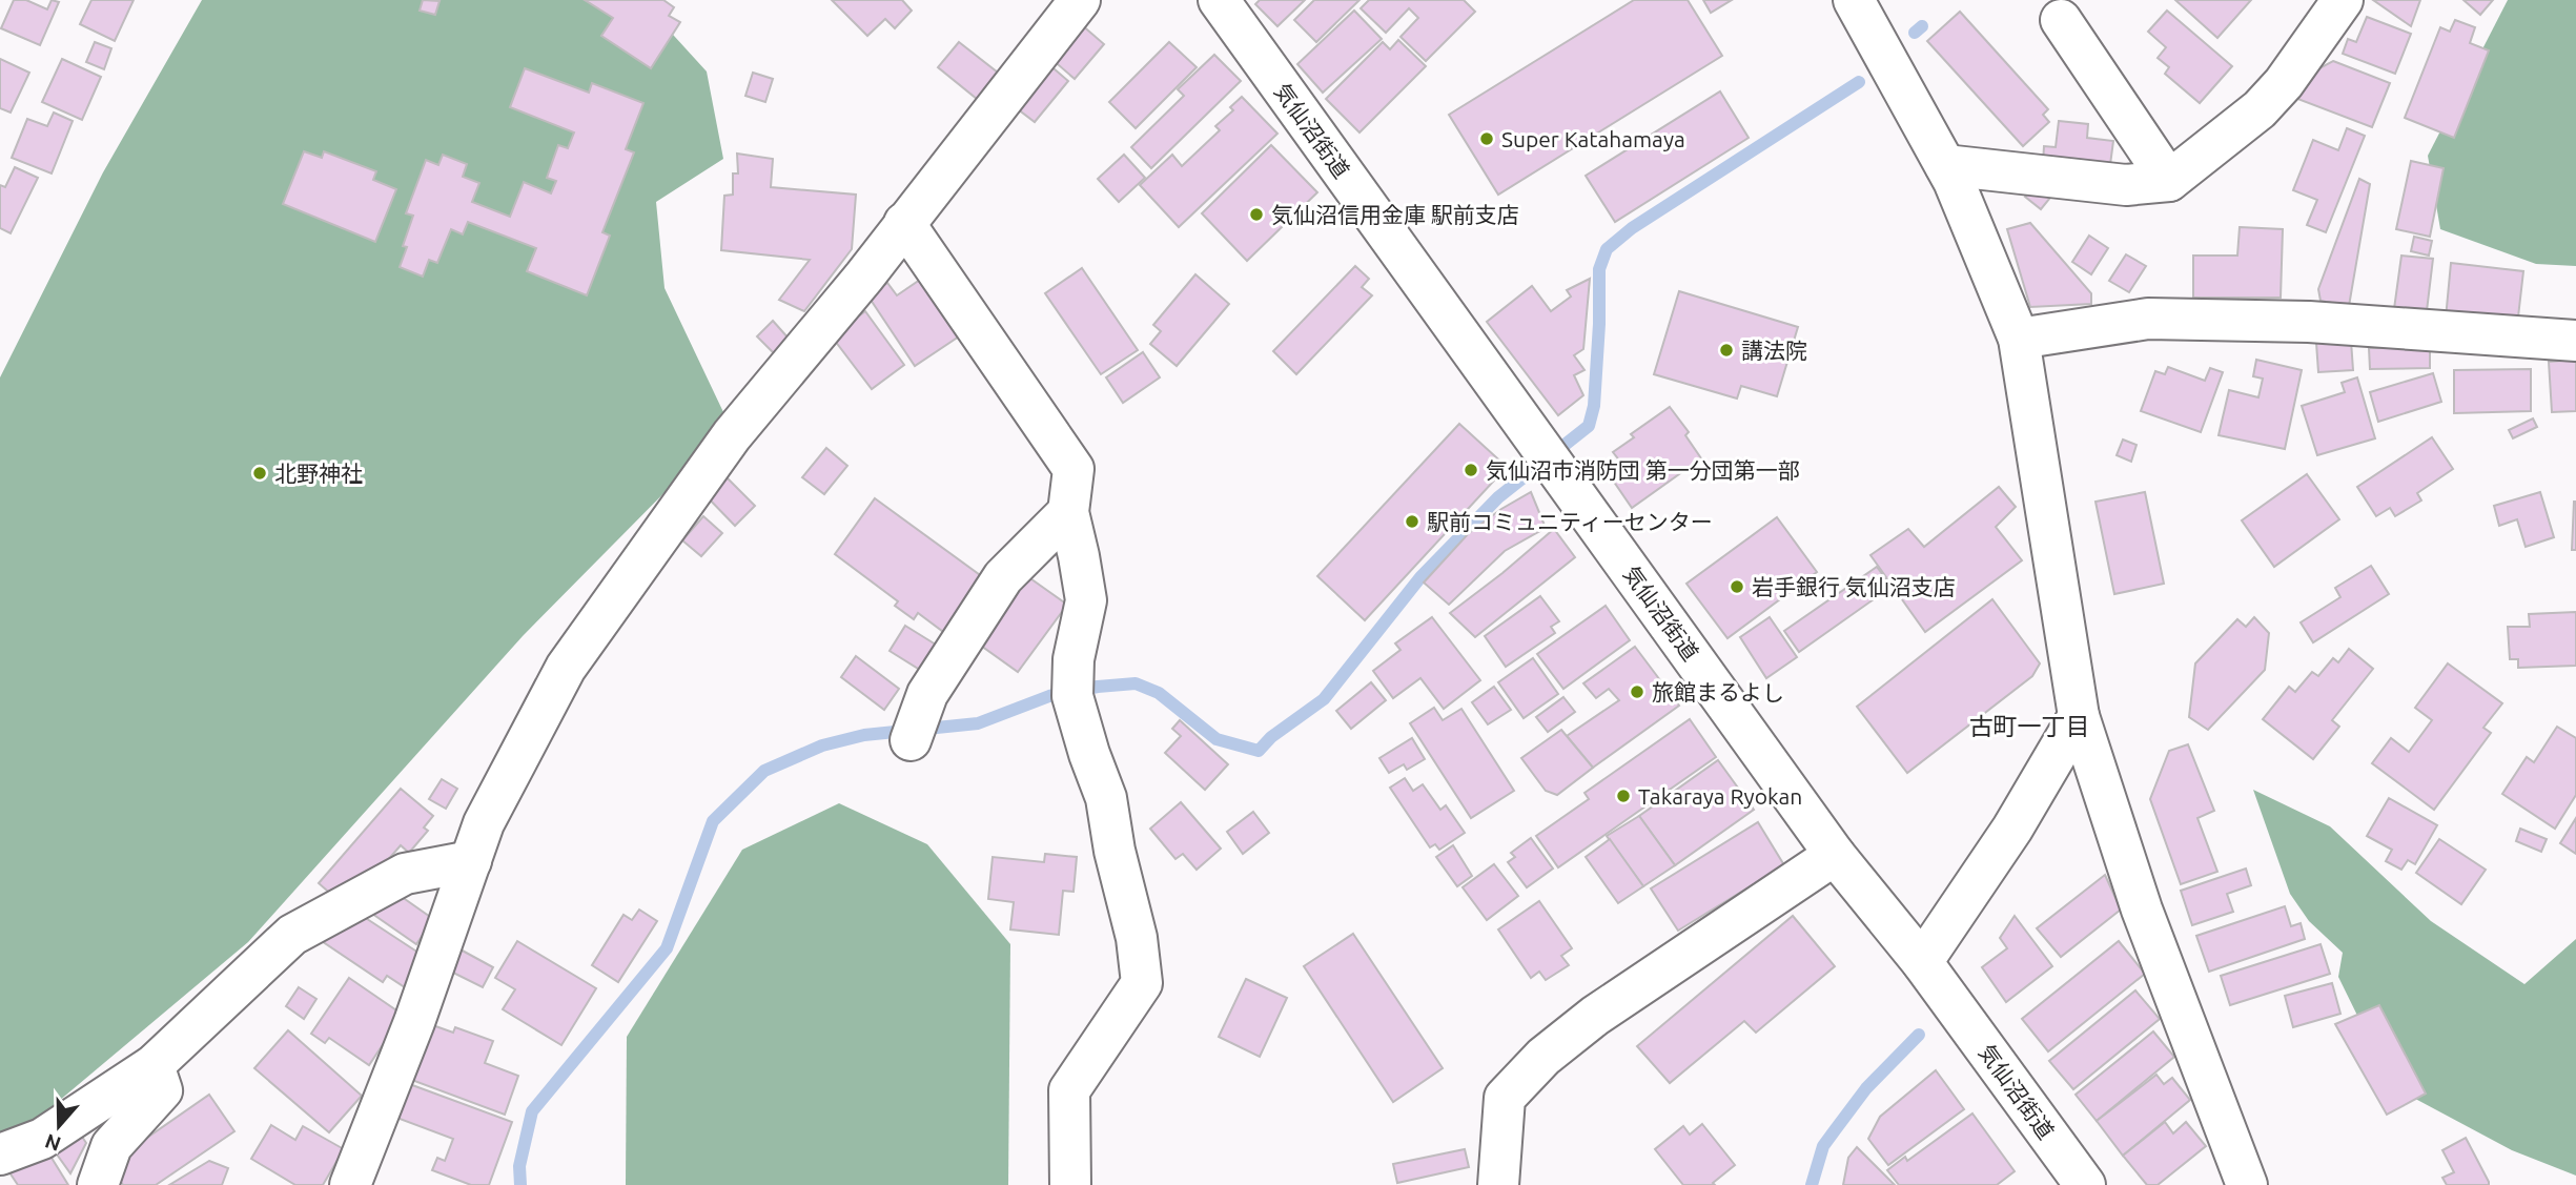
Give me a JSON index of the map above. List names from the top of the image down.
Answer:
{
  "streets": {
    "street": ["気仙沼街道"]
  },
  "districts": ["古町一丁目"],
  "places": [
    "Super Katahamaya",
    "気仙沼信用金庫 駅前支店",
    "講法院",
    "気仙沼市消防団 第一分団第一部",
    "北野神社",
    "駅前コミュニティーセンター",
    "岩手銀行 気仙沼支店",
    "旅館まるよし",
    "Takaraya Ryokan"
  ],
  "north": "bottom"
}
